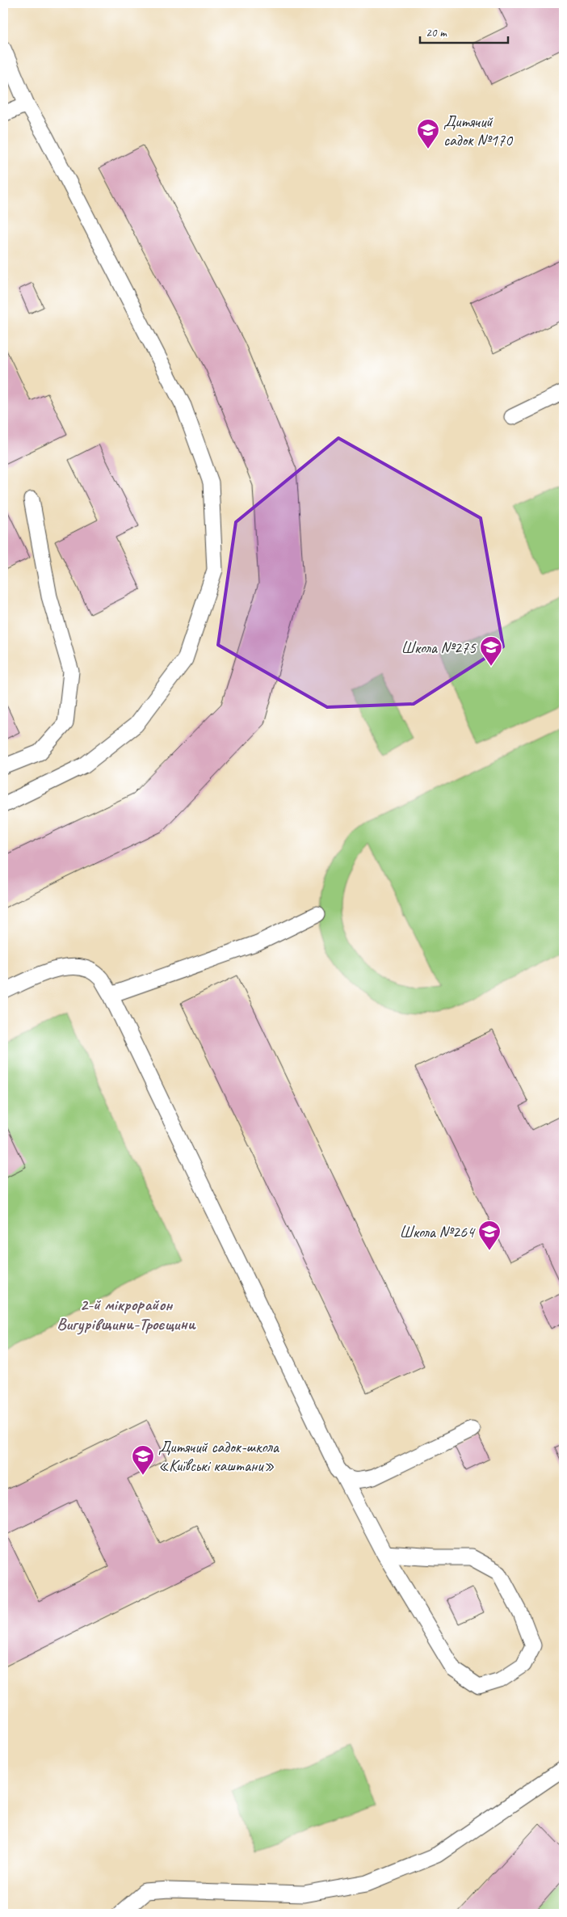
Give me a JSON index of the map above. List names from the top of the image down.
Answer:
{
  "districts": ["2-й мікрорайон Вигурівщини-Троєщини"],
  "places": {
    "school or university": [
      "Дитячий садок №170",
      "Школа №275",
      "Школа №264",
      "Дитячий садок-школа «Київські каштани»"
    ]
  },
  "scale_bar": "20 m"
}
